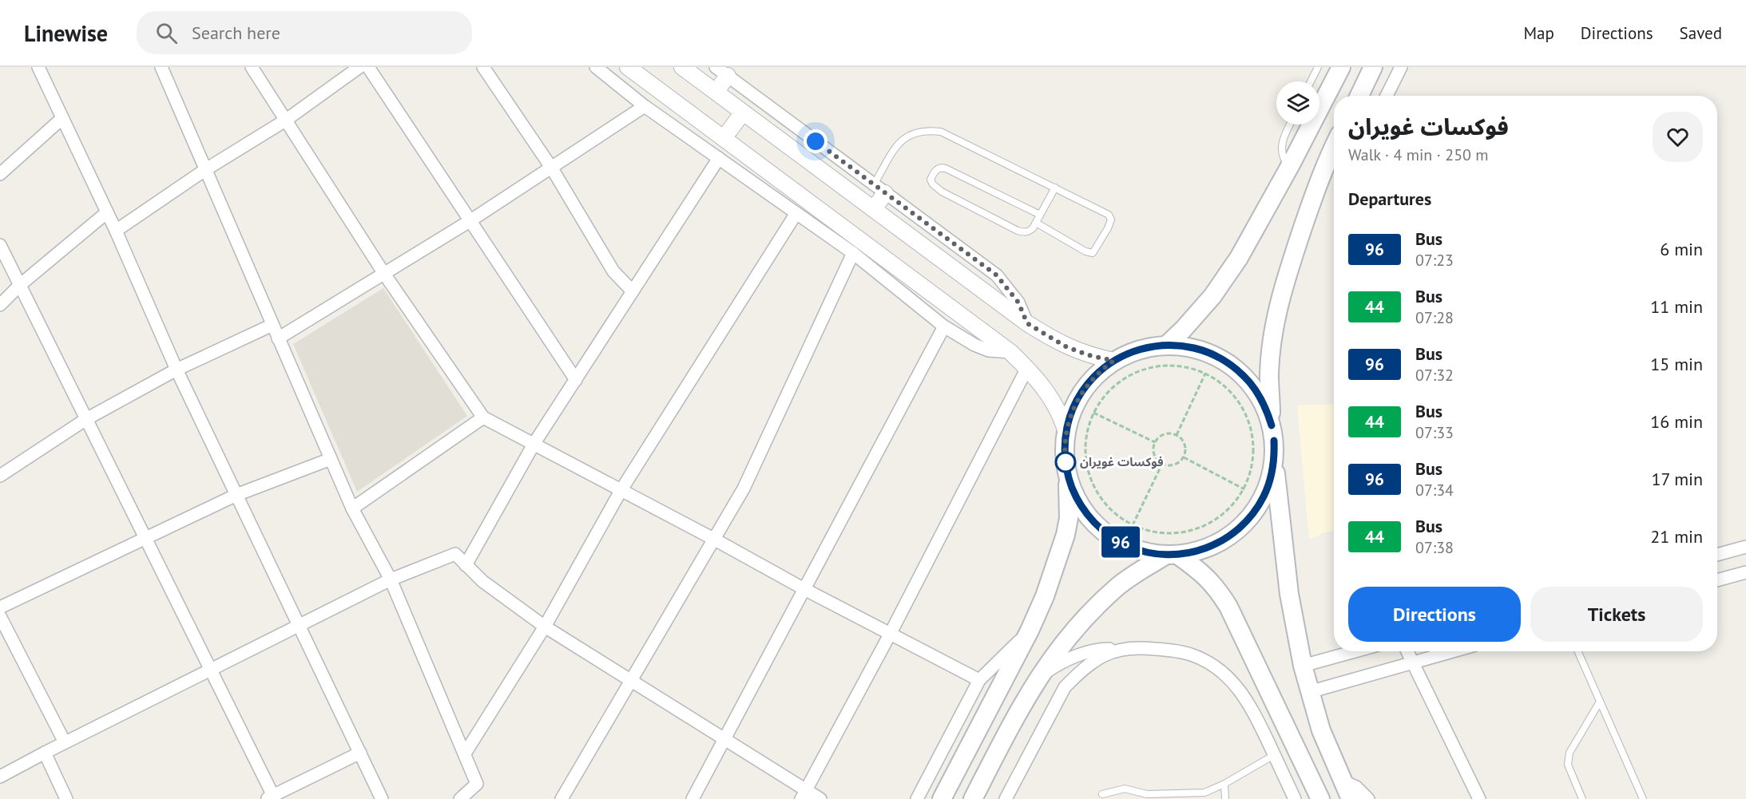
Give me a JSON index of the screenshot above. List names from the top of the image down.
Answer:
{
  "places": ["فوكسات غويران"],
  "lines": ["bus line 96"],
  "page": {
    "header": "Linewise",
    "search": "Search here",
    "nav": ["Map", "Directions", "Saved"],
    "on_map": "96",
    "heading": [
      ["فوكسات غويران", "Walk · 4 min · 250 m"],
      "Departures"
    ],
    "list": [
      {
        "mark": "96",
        "name": "Bus",
        "note": "07:23",
        "value": "6 min"
      },
      {
        "mark": "44",
        "name": "Bus",
        "note": "07:28",
        "value": "11 min"
      },
      {
        "mark": "96",
        "name": "Bus",
        "note": "07:32",
        "value": "15 min"
      },
      {
        "mark": "44",
        "name": "Bus",
        "note": "07:33",
        "value": "16 min"
      },
      {
        "mark": "96",
        "name": "Bus",
        "note": "07:34",
        "value": "17 min"
      },
      {
        "mark": "44",
        "name": "Bus",
        "note": "07:38",
        "value": "21 min"
      }
    ],
    "buttons": ["Directions", "Tickets"]
  }
}
